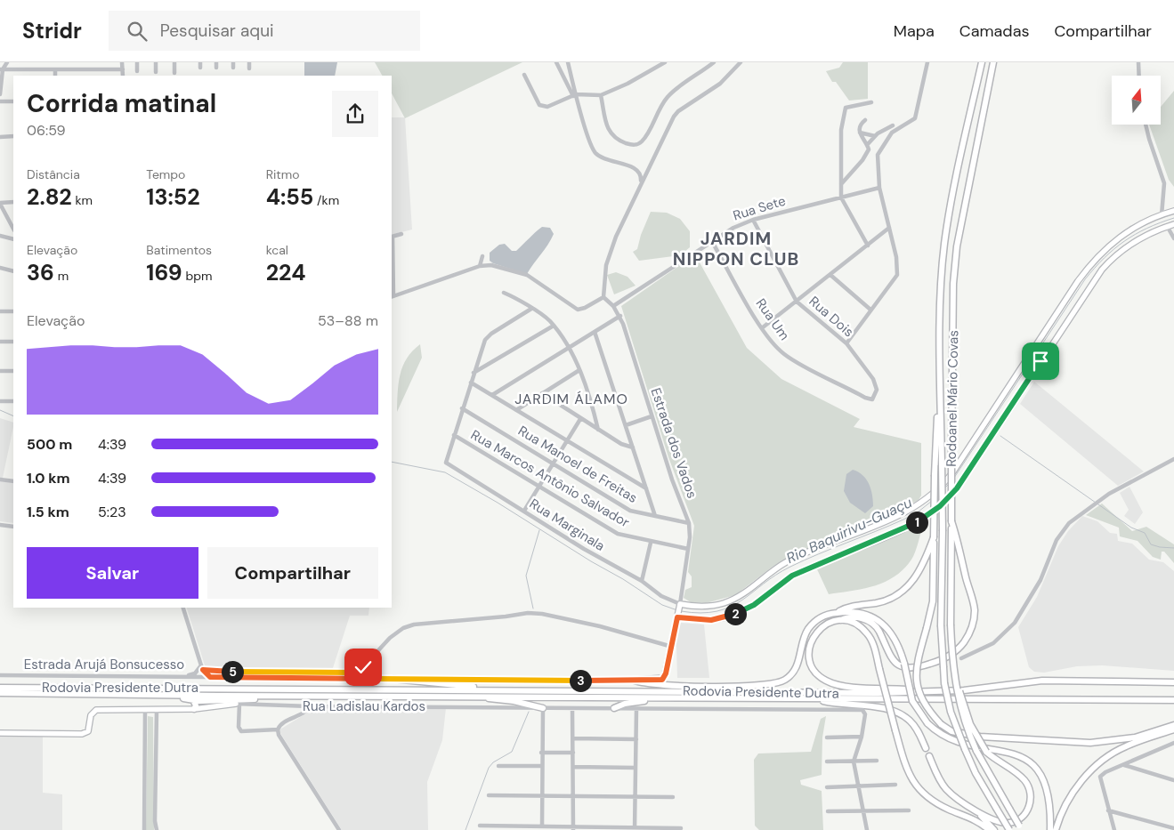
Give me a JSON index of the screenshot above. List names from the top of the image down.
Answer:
{
  "streets": {
    "highway": ["Rodoanel Mário Covas", "Rodovia Presidente Dutra"],
    "street": [
      "Rua Sete",
      "Rua Dois",
      "Rua Um",
      "Estrada dos Vados",
      "Rua Manoel de Freitas",
      "Rua Marcos Antônio Salvador",
      "Rua Marginala",
      "Estrada Arujá Bonsucesso",
      "Rua Ladislau Kardos"
    ]
  },
  "crossings": [
    ["Rua Sete", "Rua Dois"],
    ["Rua Sete", "Rua Um"],
    ["Rua Sete", "Estrada dos Vados"],
    ["Rua Dois", "Rua Um"],
    ["Estrada dos Vados", "Rua Manoel de Freitas"],
    ["Estrada dos Vados", "Rua Marcos Antônio Salvador"],
    ["Estrada dos Vados", "Rua Marginala"],
    ["Rua Marcos Antônio Salvador", "Rua Marginala"]
  ],
  "districts": ["JARDIM NIPPON CLUB", "JARDIM ÁLAMO"],
  "water": ["Rio Baquirivu-Guaçu"],
  "north": "top",
  "page": {
    "header": "Stridr",
    "search": "Pesquisar aqui",
    "nav": ["Mapa", "Camadas", "Compartilhar"],
    "heading": ["Corrida matinal", "06:59"],
    "stats": [
      ["Distância", "2.82 km"],
      ["Tempo", "13:52"],
      ["Ritmo", "4:55 /km"],
      ["Elevação", "36 m"],
      ["Batimentos", "169 bpm"],
      ["kcal", "224"]
    ],
    "chart": ["Elevação", "53–88 m"],
    "list": [
      {
        "name": "500 m",
        "note": "4:39"
      },
      {
        "name": "1.0 km",
        "note": "4:39"
      },
      {
        "name": "1.5 km",
        "note": "5:23"
      }
    ],
    "pins": [
      "1",
      "2",
      "5",
      "3"
    ],
    "buttons": ["Salvar", "Compartilhar"]
  }
}
